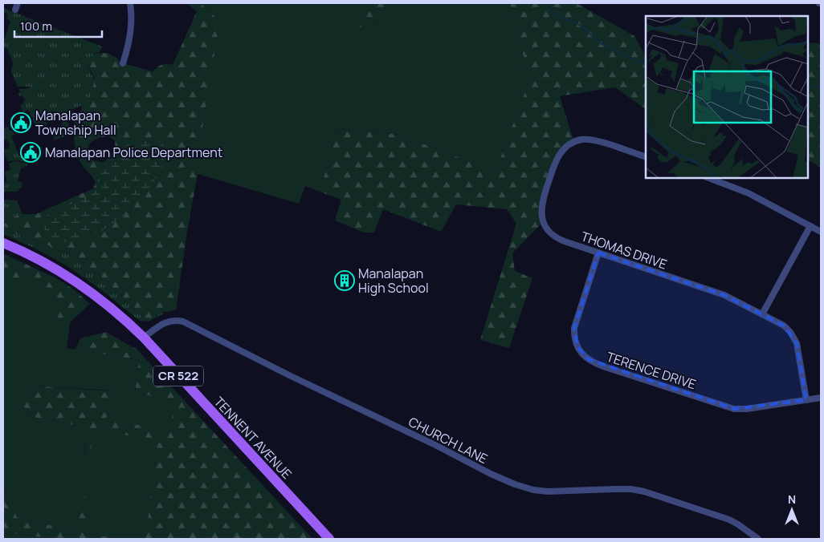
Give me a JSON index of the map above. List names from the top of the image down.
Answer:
{
  "streets": {
    "main road": ["CR 522", "TENNENT AVENUE"],
    "street": ["THOMAS DRIVE", "TERENCE DRIVE", "CHURCH LANE"]
  },
  "crossings": [
    ["THOMAS DRIVE", "TERENCE DRIVE"],
    ["TENNENT AVENUE", "CHURCH LANE"]
  ],
  "places": {
    "public building": ["Manalapan Township Hall", "Manalapan Police Department"],
    "building": ["Manalapan High School"]
  },
  "scale_bar": "100 m",
  "north": "top"
}
